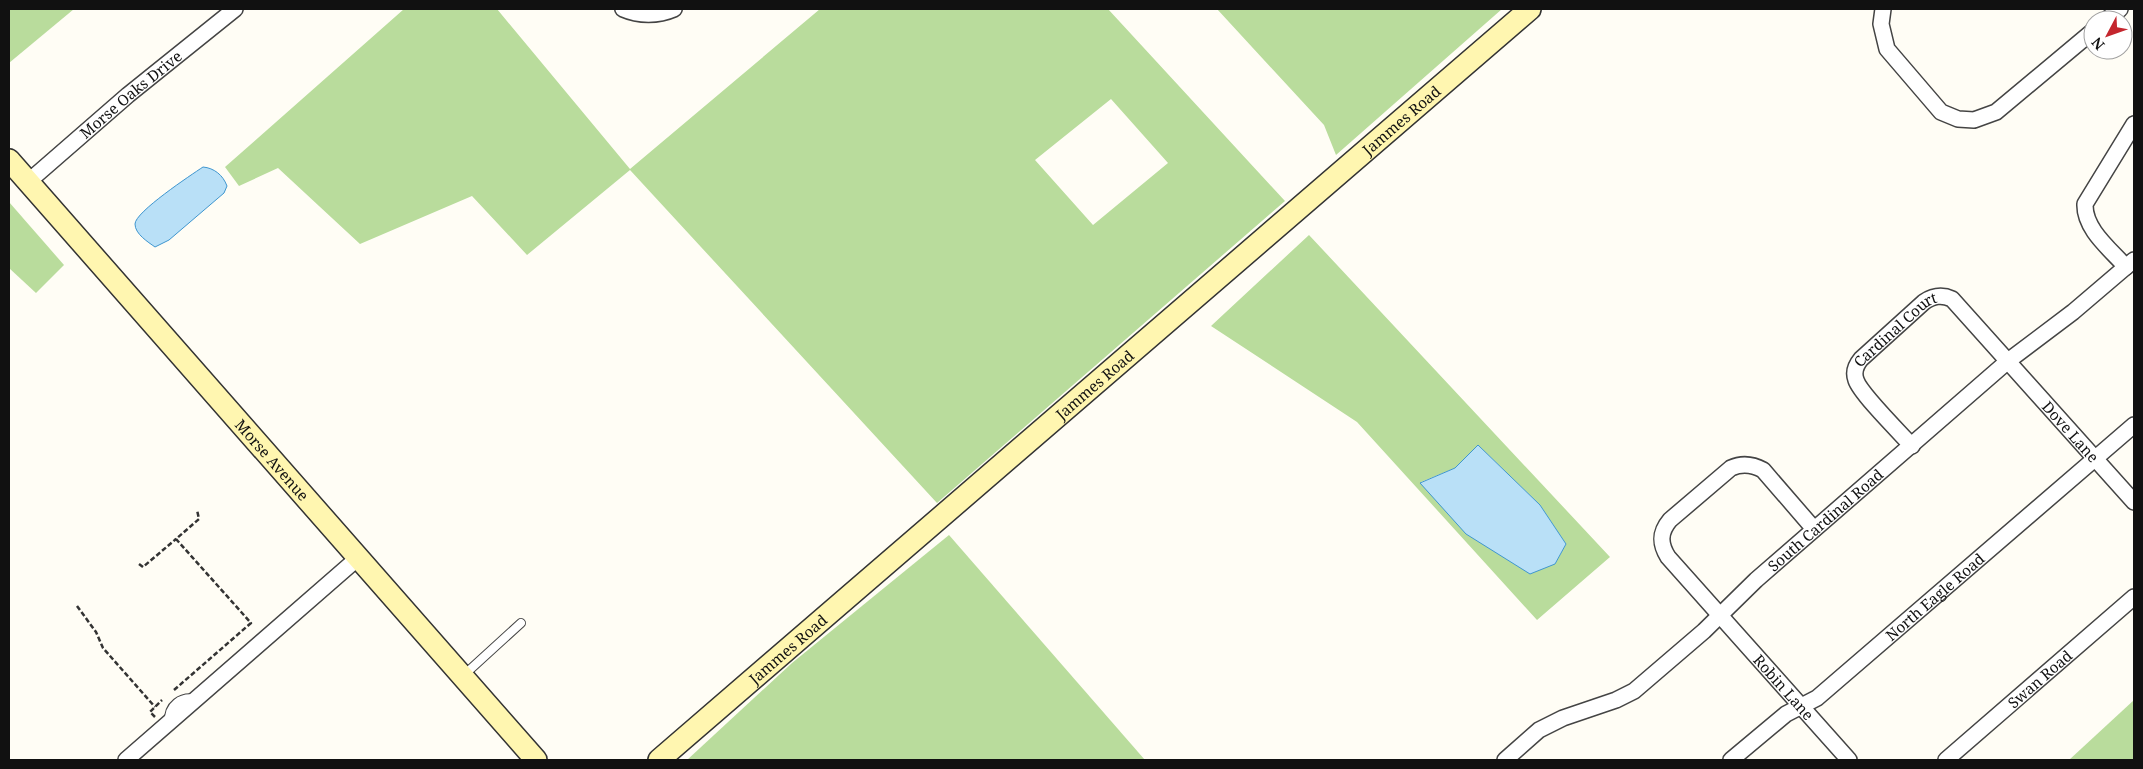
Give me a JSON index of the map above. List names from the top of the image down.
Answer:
{
  "streets": {
    "street": [
      "Morse Oaks Drive",
      "Jammes Road",
      "Cardinal Court",
      "Dove Lane",
      "Morse Avenue",
      "South Cardinal Road",
      "North Eagle Road",
      "Swan Road",
      "Robin Lane"
    ]
  },
  "crossings": [
    ["Morse Oaks Drive", "Morse Avenue"],
    ["Cardinal Court", "Dove Lane"],
    ["Cardinal Court", "South Cardinal Road"],
    ["Dove Lane", "South Cardinal Road"],
    ["Dove Lane", "North Eagle Road"],
    ["South Cardinal Road", "Robin Lane"],
    ["North Eagle Road", "Robin Lane"]
  ],
  "north": "bottom left"
}
